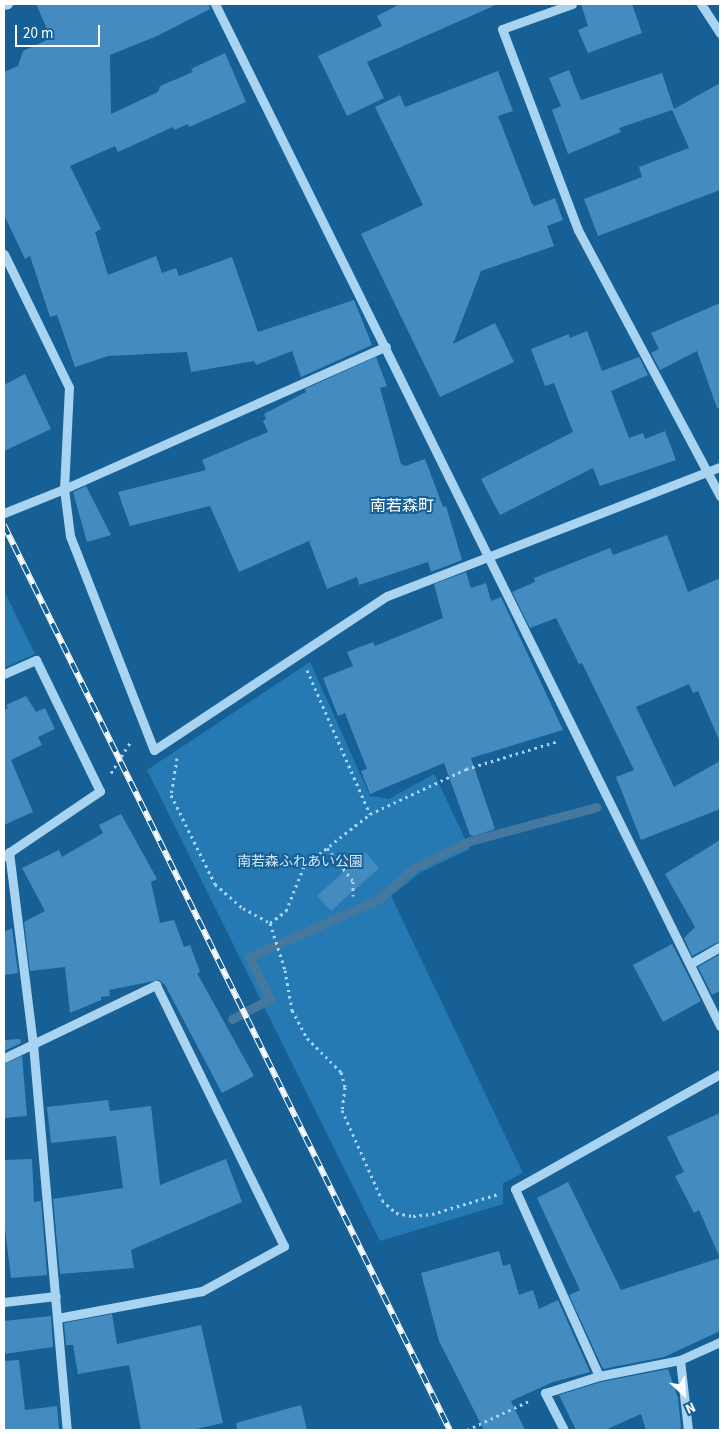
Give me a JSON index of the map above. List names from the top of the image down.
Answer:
{
  "districts": ["南若森町"],
  "parks": ["南若森ふれあい公園"],
  "scale_bar": "20 m",
  "north": "bottom right"
}
